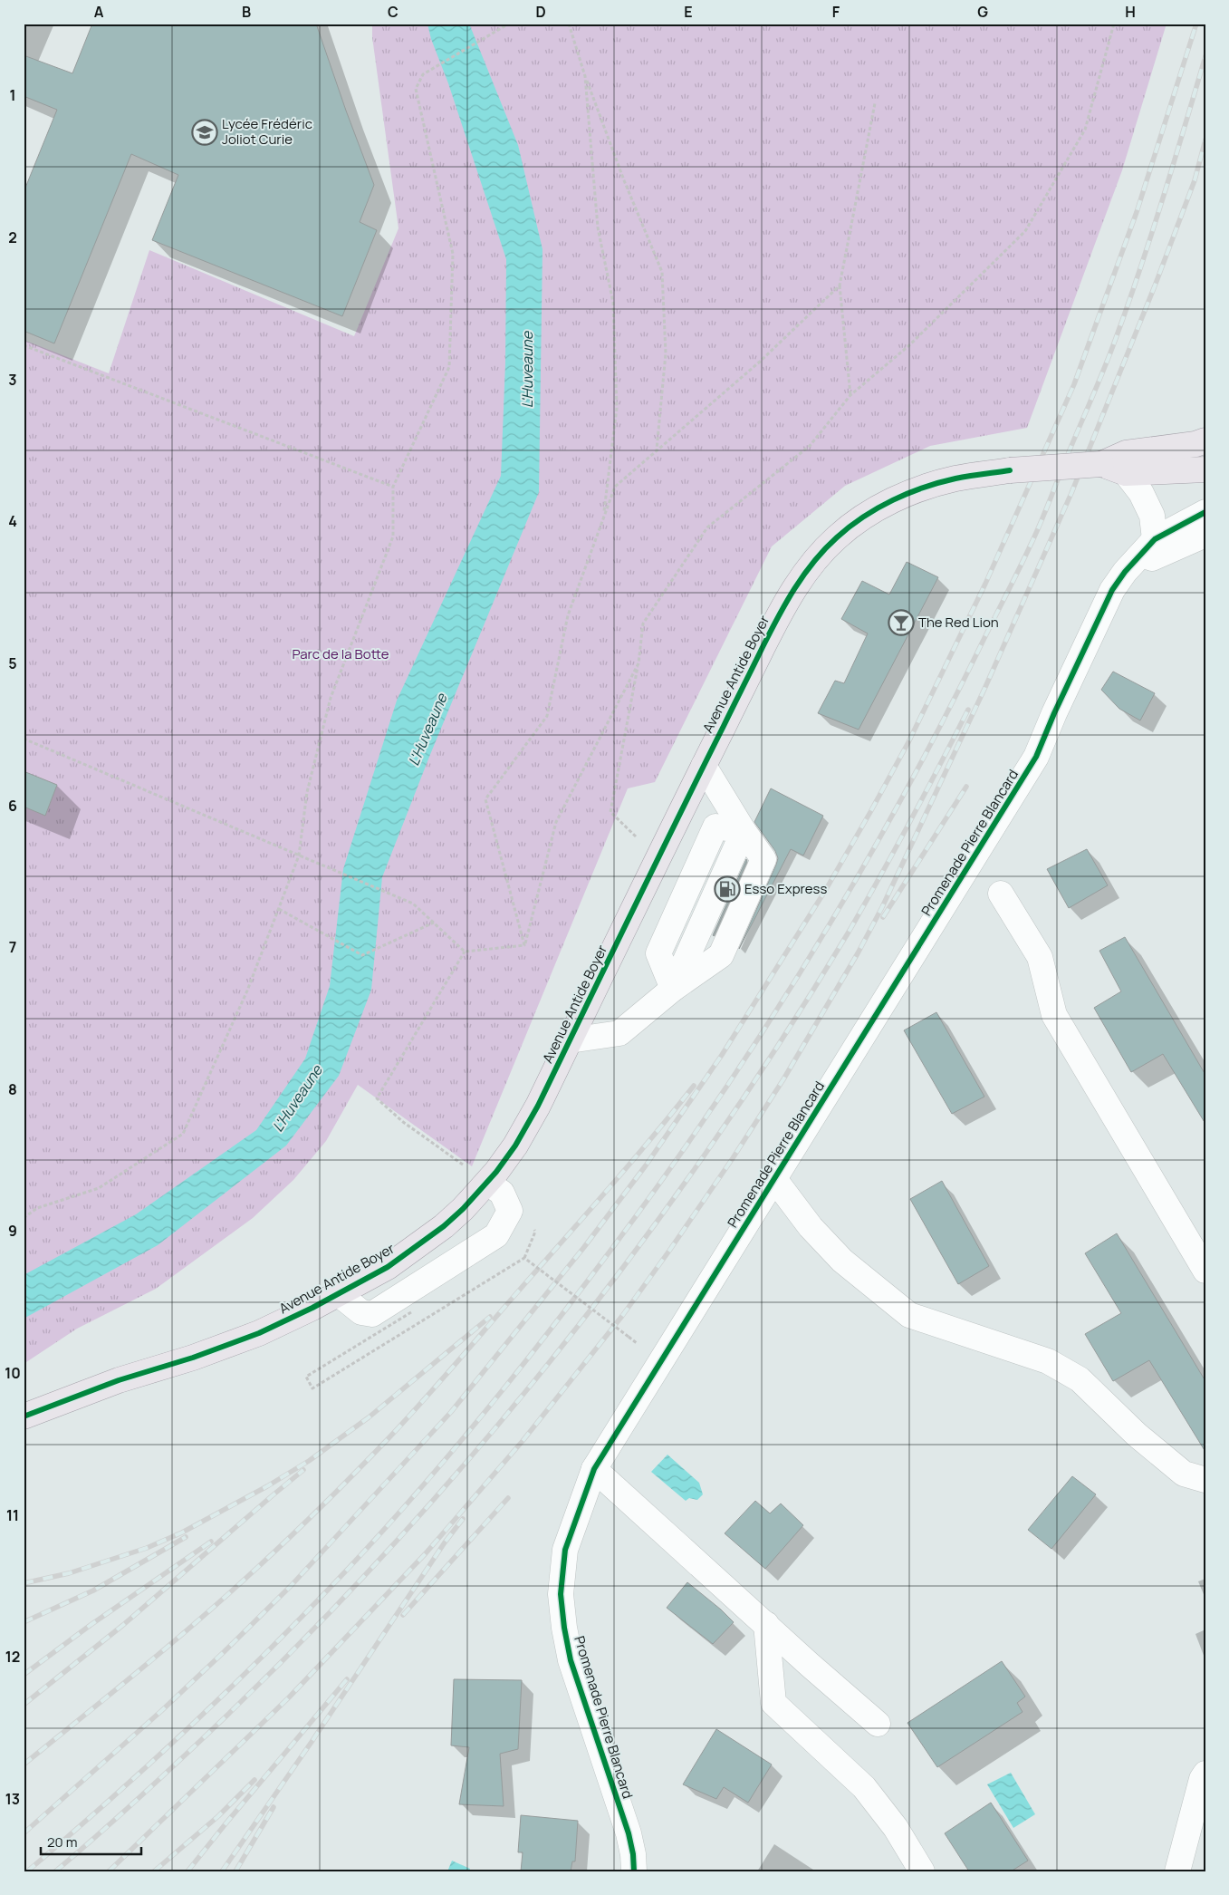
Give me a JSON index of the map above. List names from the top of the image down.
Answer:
{
  "streets": {
    "main road": ["Avenue Antide Boyer"],
    "street": ["Promenade Pierre Blancard"]
  },
  "water": ["L'Huveaune"],
  "parks": ["Parc de la Botte"],
  "places": {
    "school or university": ["Lycée Frédéric Joliot Curie"],
    "bar": ["The Red Lion"],
    "fuel station": ["Esso Express"]
  },
  "scale_bar": "20 m",
  "grid": {
    "columns": [
      "A",
      "B",
      "C",
      "D",
      "E",
      "F",
      "G",
      "H"
    ],
    "rows": [
      "1",
      "2",
      "3",
      "4",
      "5",
      "6",
      "7",
      "8",
      "9",
      "10",
      "11",
      "12",
      "13"
    ]
  }
}
